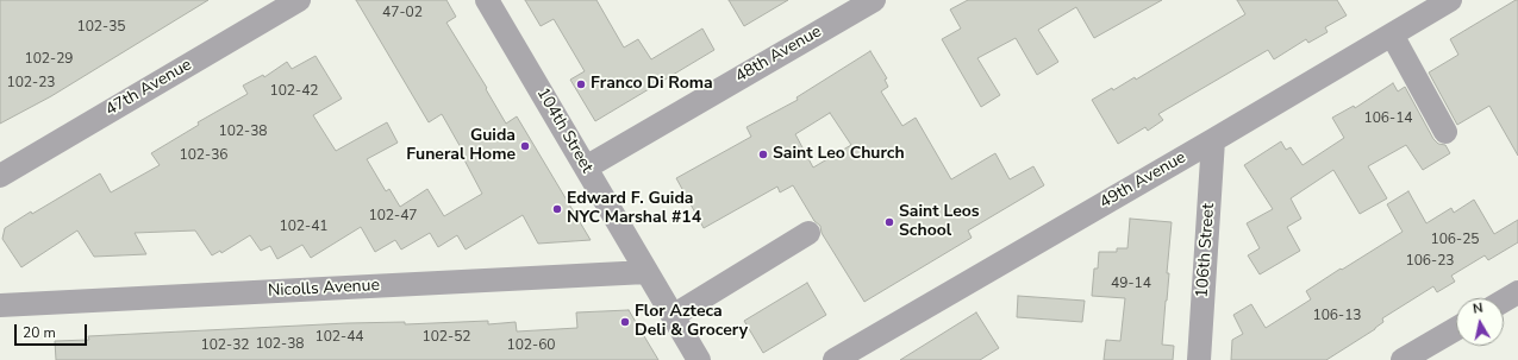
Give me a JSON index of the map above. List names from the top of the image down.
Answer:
{
  "streets": {
    "street": [
      "48th Avenue",
      "47th Avenue",
      "104th Street",
      "49th Avenue",
      "106th Street",
      "Nicolls Avenue"
    ]
  },
  "crossings": [
    ["48th Avenue", "104th Street"],
    ["104th Street", "Nicolls Avenue"],
    ["49th Avenue", "106th Street"]
  ],
  "places": [
    "Franco Di Roma",
    "Guida Funeral Home",
    "Saint Leo Church",
    "Edward F. Guida NYC Marshal #14",
    "Saint Leos School",
    "Flor Azteca Deli & Grocery"
  ],
  "house_numbers": [
    "47-02",
    "102-35",
    "102-29",
    "102-23",
    "102-42",
    "106-14",
    "102-38",
    "102-36",
    "102-47",
    "102-41",
    "106-25",
    "106-23",
    "49-14",
    "106-13",
    "102-44",
    "102-52",
    "102-38",
    "102-32",
    "102-60"
  ],
  "scale_bar": "20 m",
  "north": "top"
}
